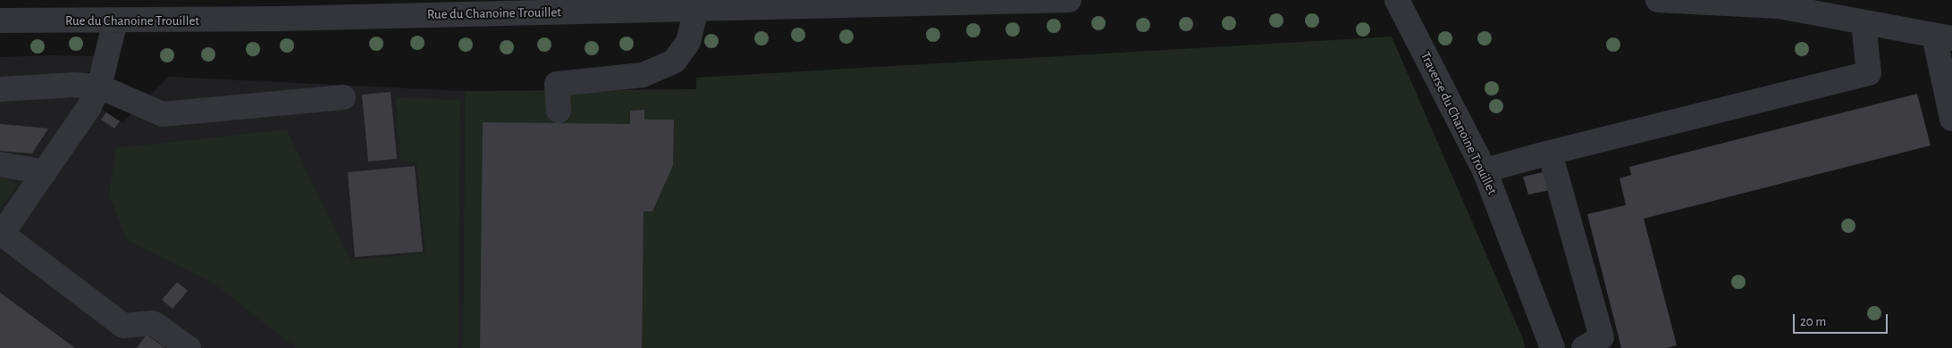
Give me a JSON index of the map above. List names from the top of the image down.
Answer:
{
  "streets": {
    "street": ["Rue du Chanoine Trouillet", "Traverse du Chanoine Trouillet"]
  },
  "scale_bar": "20 m"
}
